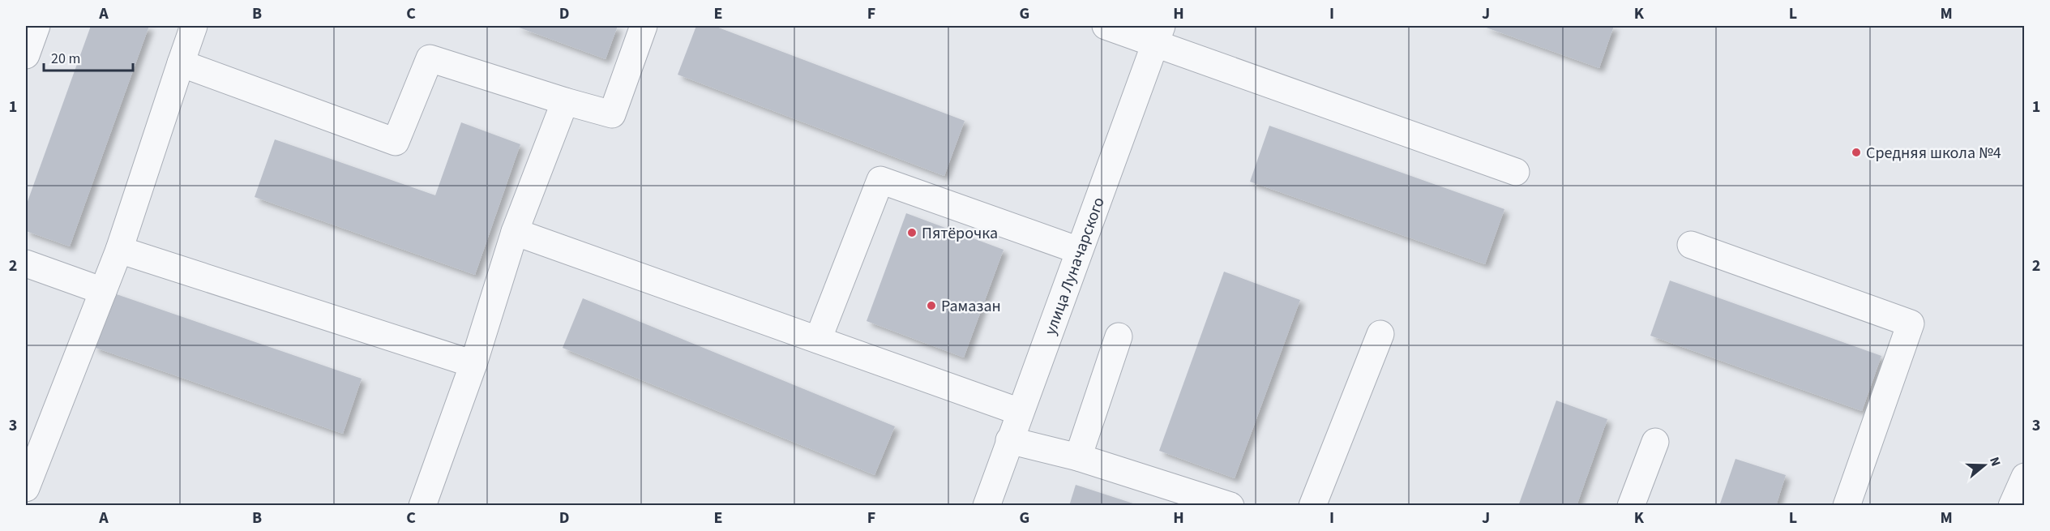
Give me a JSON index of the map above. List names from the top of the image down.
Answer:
{
  "streets": {
    "street": ["улица Луначарского"]
  },
  "places": ["Средняя школа №4", "Пятёрочка", "Рамазан"],
  "scale_bar": "20 m",
  "north": "right",
  "grid": {
    "columns": [
      "A",
      "B",
      "C",
      "D",
      "E",
      "F",
      "G",
      "H",
      "I",
      "J",
      "K",
      "L",
      "M"
    ],
    "rows": ["1", "2", "3"]
  }
}
